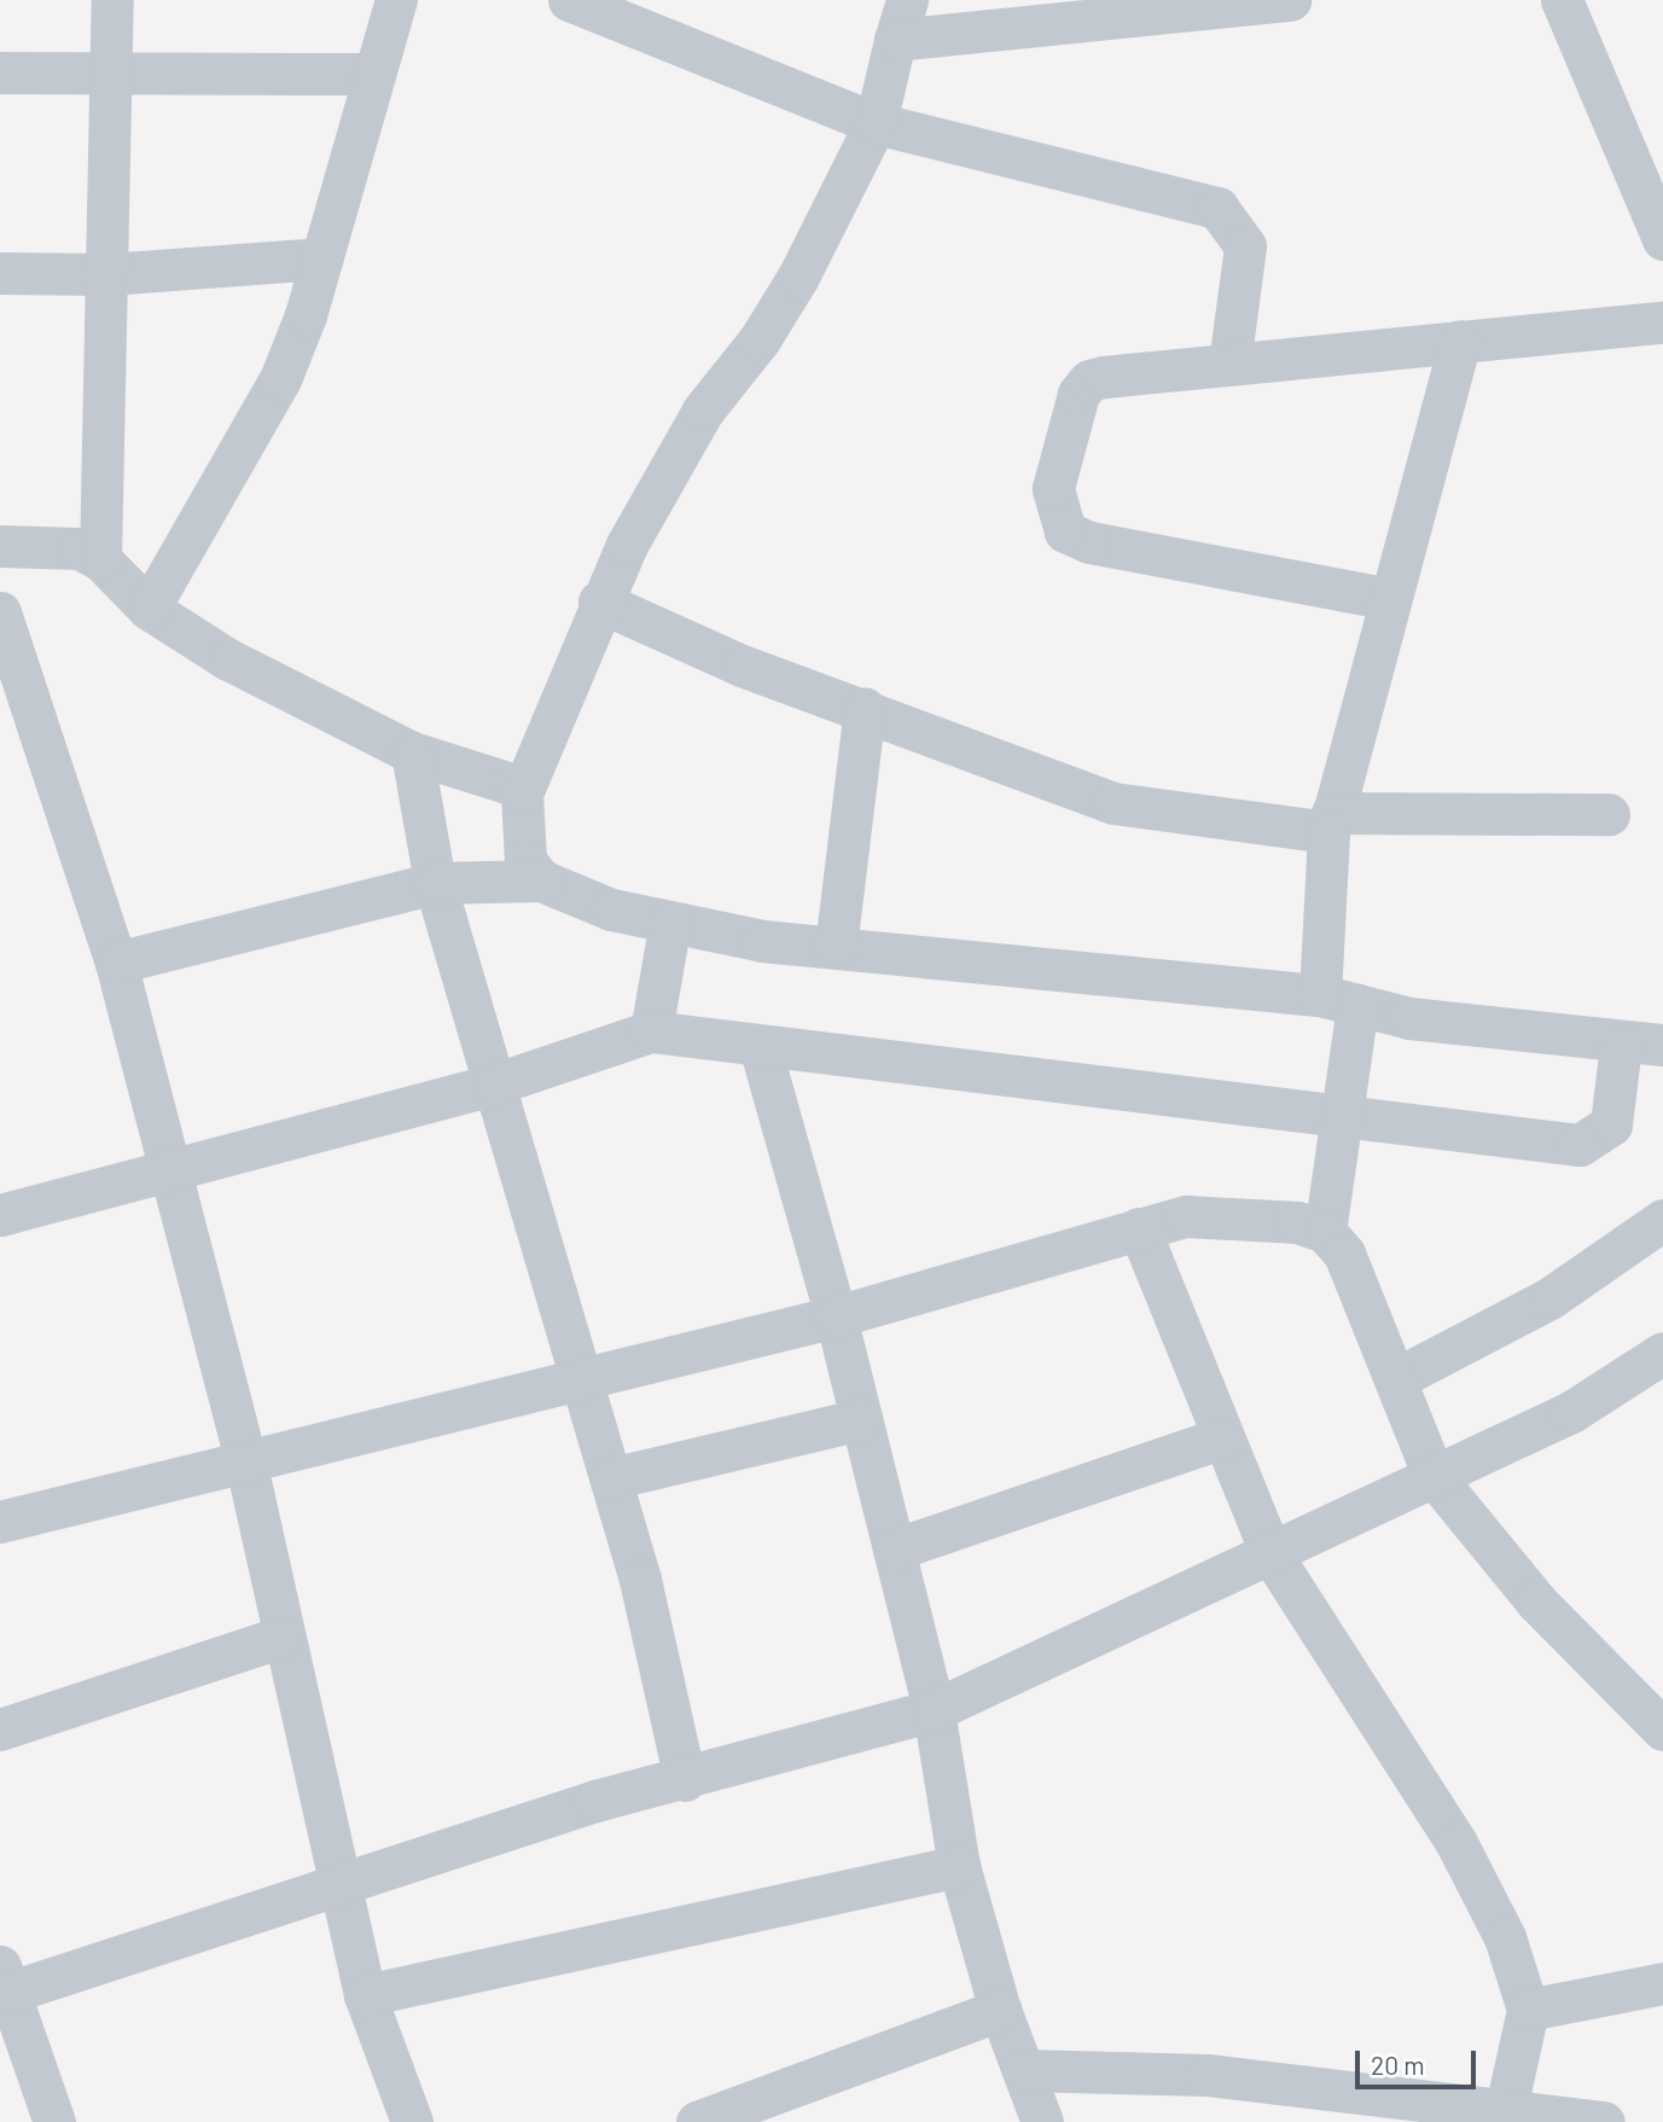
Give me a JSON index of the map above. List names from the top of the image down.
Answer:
{
  "scale_bar": "20 m"
}
